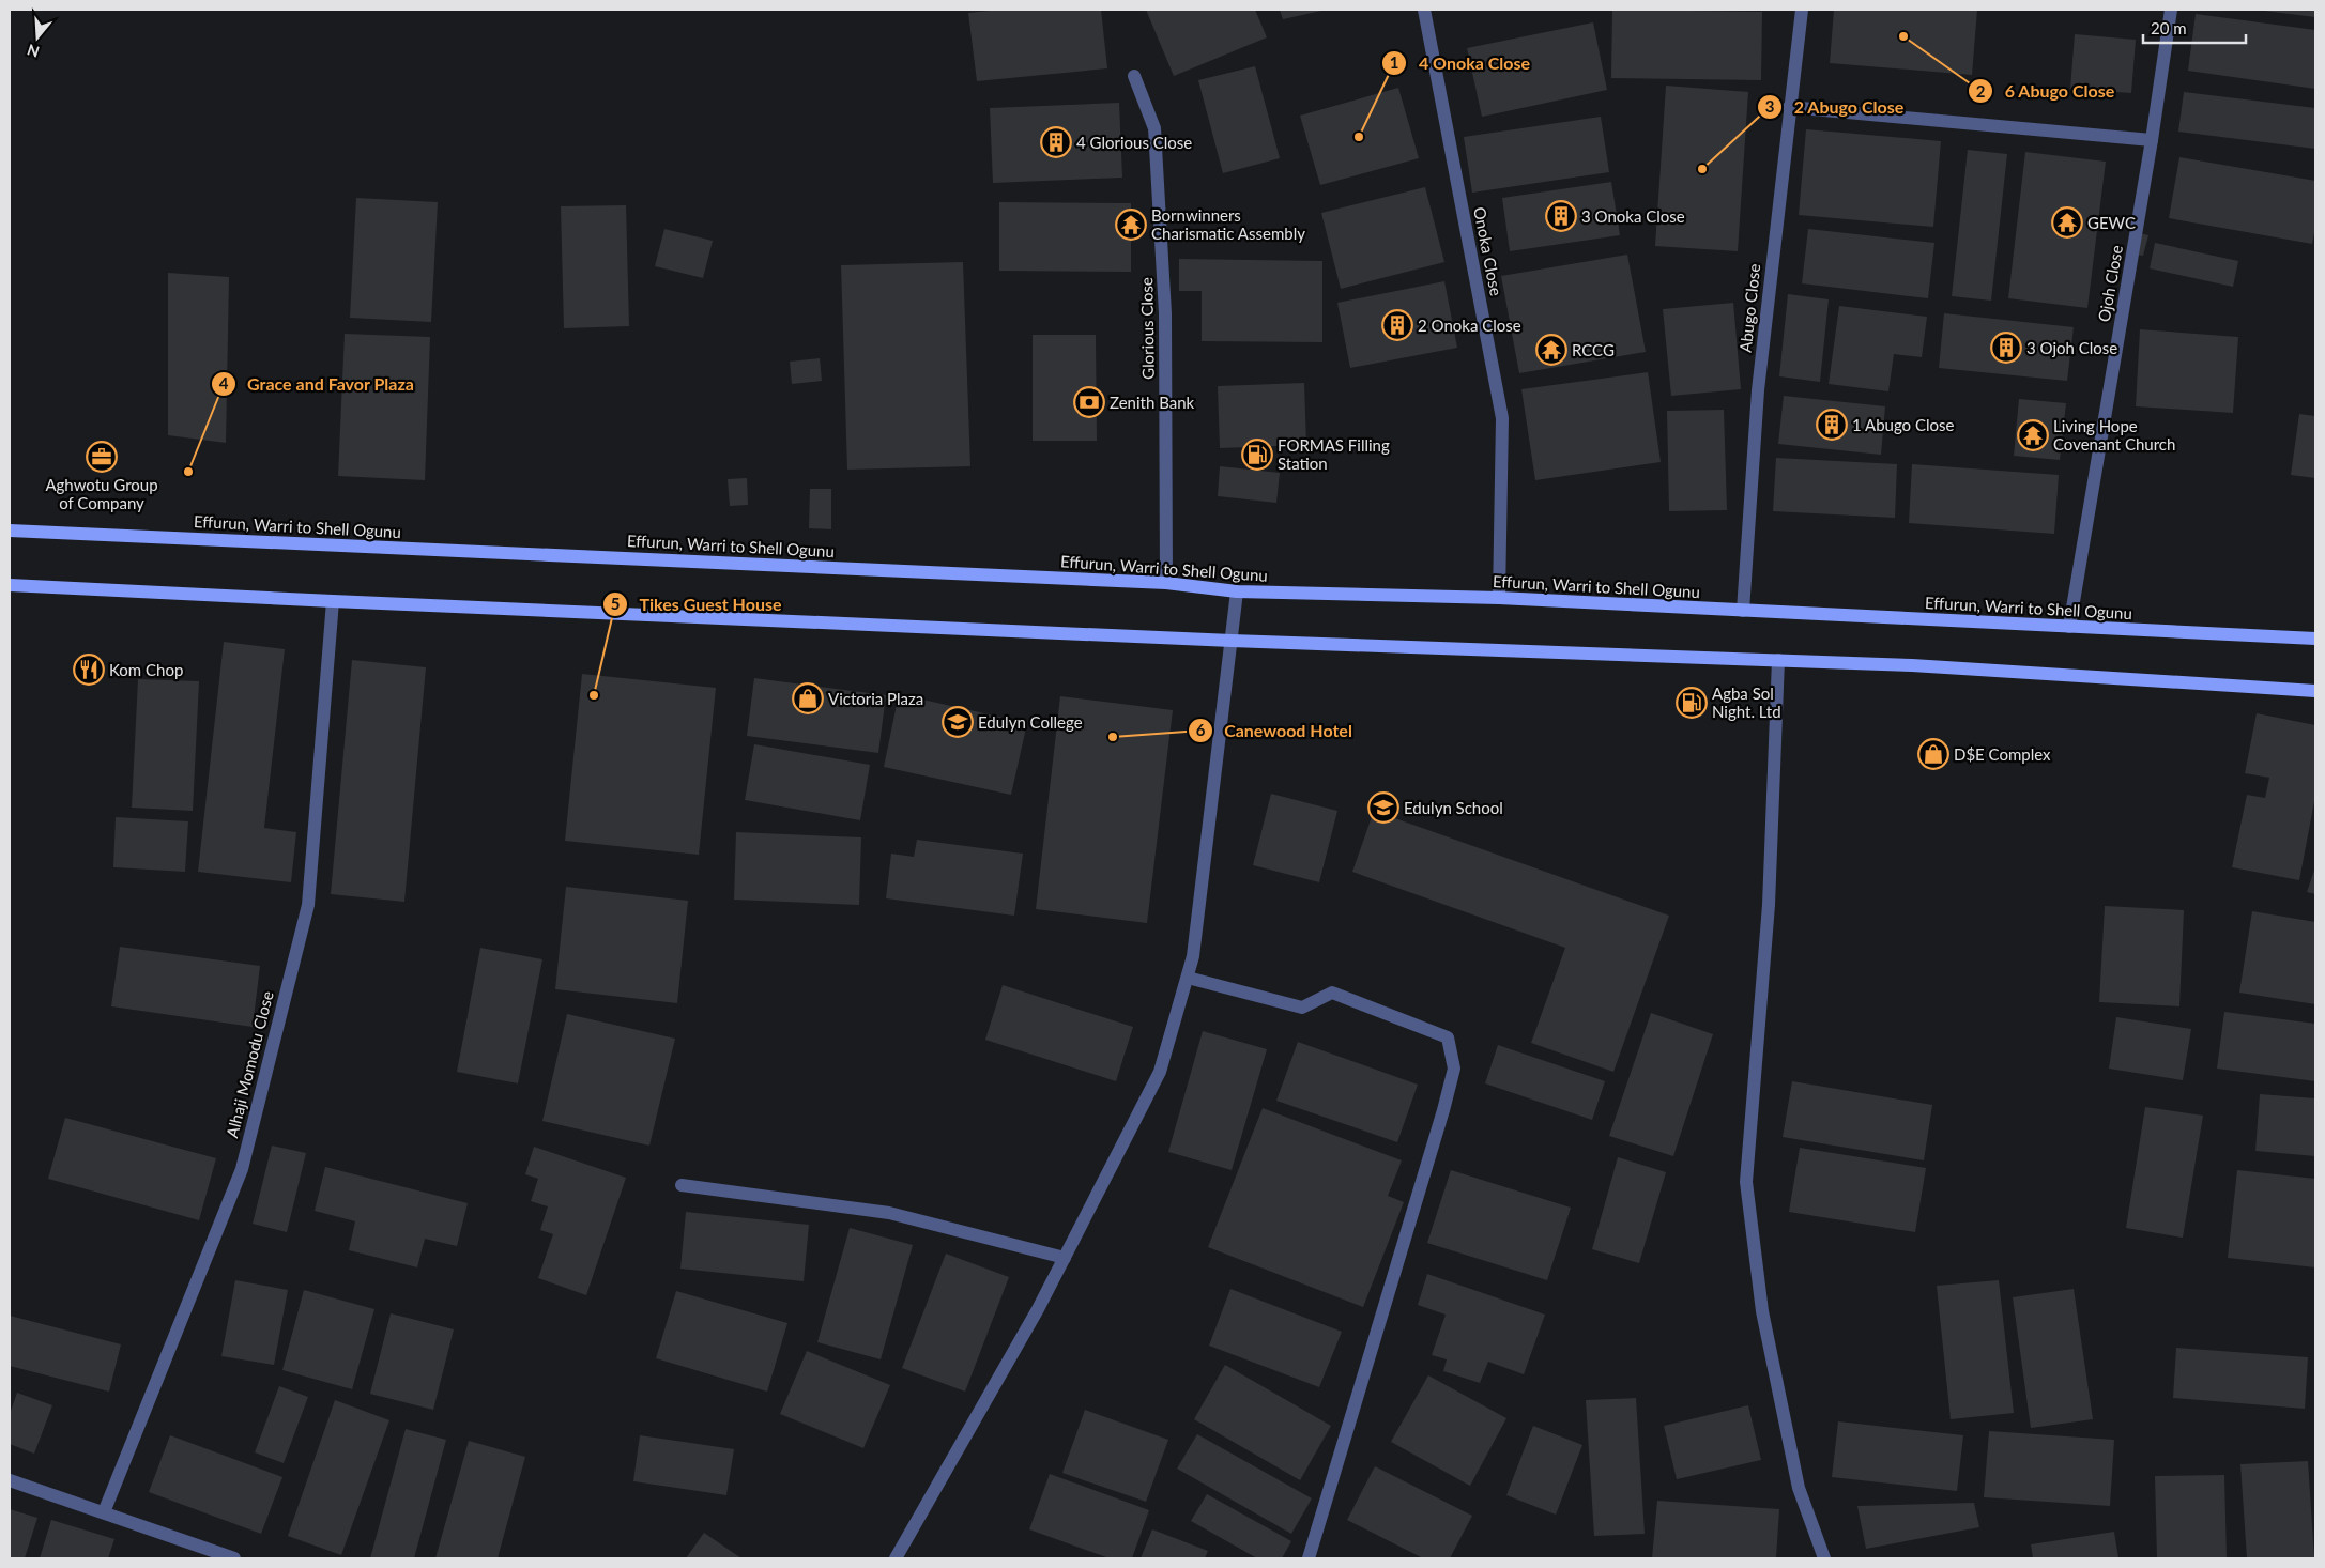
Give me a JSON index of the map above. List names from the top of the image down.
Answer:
{
  "streets": {
    "main road": ["Effurun, Warri to Shell Ogunu"],
    "street": [
      "Onoka Close",
      "Ojoh Close",
      "Abugo Close",
      "Glorious Close",
      "Alhaji Momodu Close"
    ]
  },
  "crossings": [
    ["Onoka Close", "Effurun, Warri to Shell Ogunu"],
    ["Ojoh Close", "Effurun, Warri to Shell Ogunu"],
    ["Abugo Close", "Effurun, Warri to Shell Ogunu"],
    ["Glorious Close", "Effurun, Warri to Shell Ogunu"]
  ],
  "places": {
    "other": [
      "6 Abugo Close",
      "4 Onoka Close",
      "2 Abugo Close",
      "Grace and Favor Plaza",
      "Tikes Guest House",
      "Canewood Hotel"
    ],
    "building": [
      "4 Glorious Close",
      "3 Onoka Close",
      "2 Onoka Close",
      "3 Ojoh Close",
      "1 Abugo Close"
    ],
    "temple": [
      "GEWC",
      "Bornwinners Charismatic Assembly",
      "RCCG",
      "Living Hope Covenant Church"
    ],
    "bank": ["Zenith Bank"],
    "fuel station": ["FORMAS Filling Station", "Agba Sol Night. Ltd"],
    "office": ["Aghwotu Group of Company"],
    "restaurant": ["Kom Chop"],
    "shop": ["Victoria Plaza", "D$E Complex"],
    "school or university": ["Edulyn College", "Edulyn School"]
  },
  "scale_bar": "20 m",
  "north": "bottom"
}
